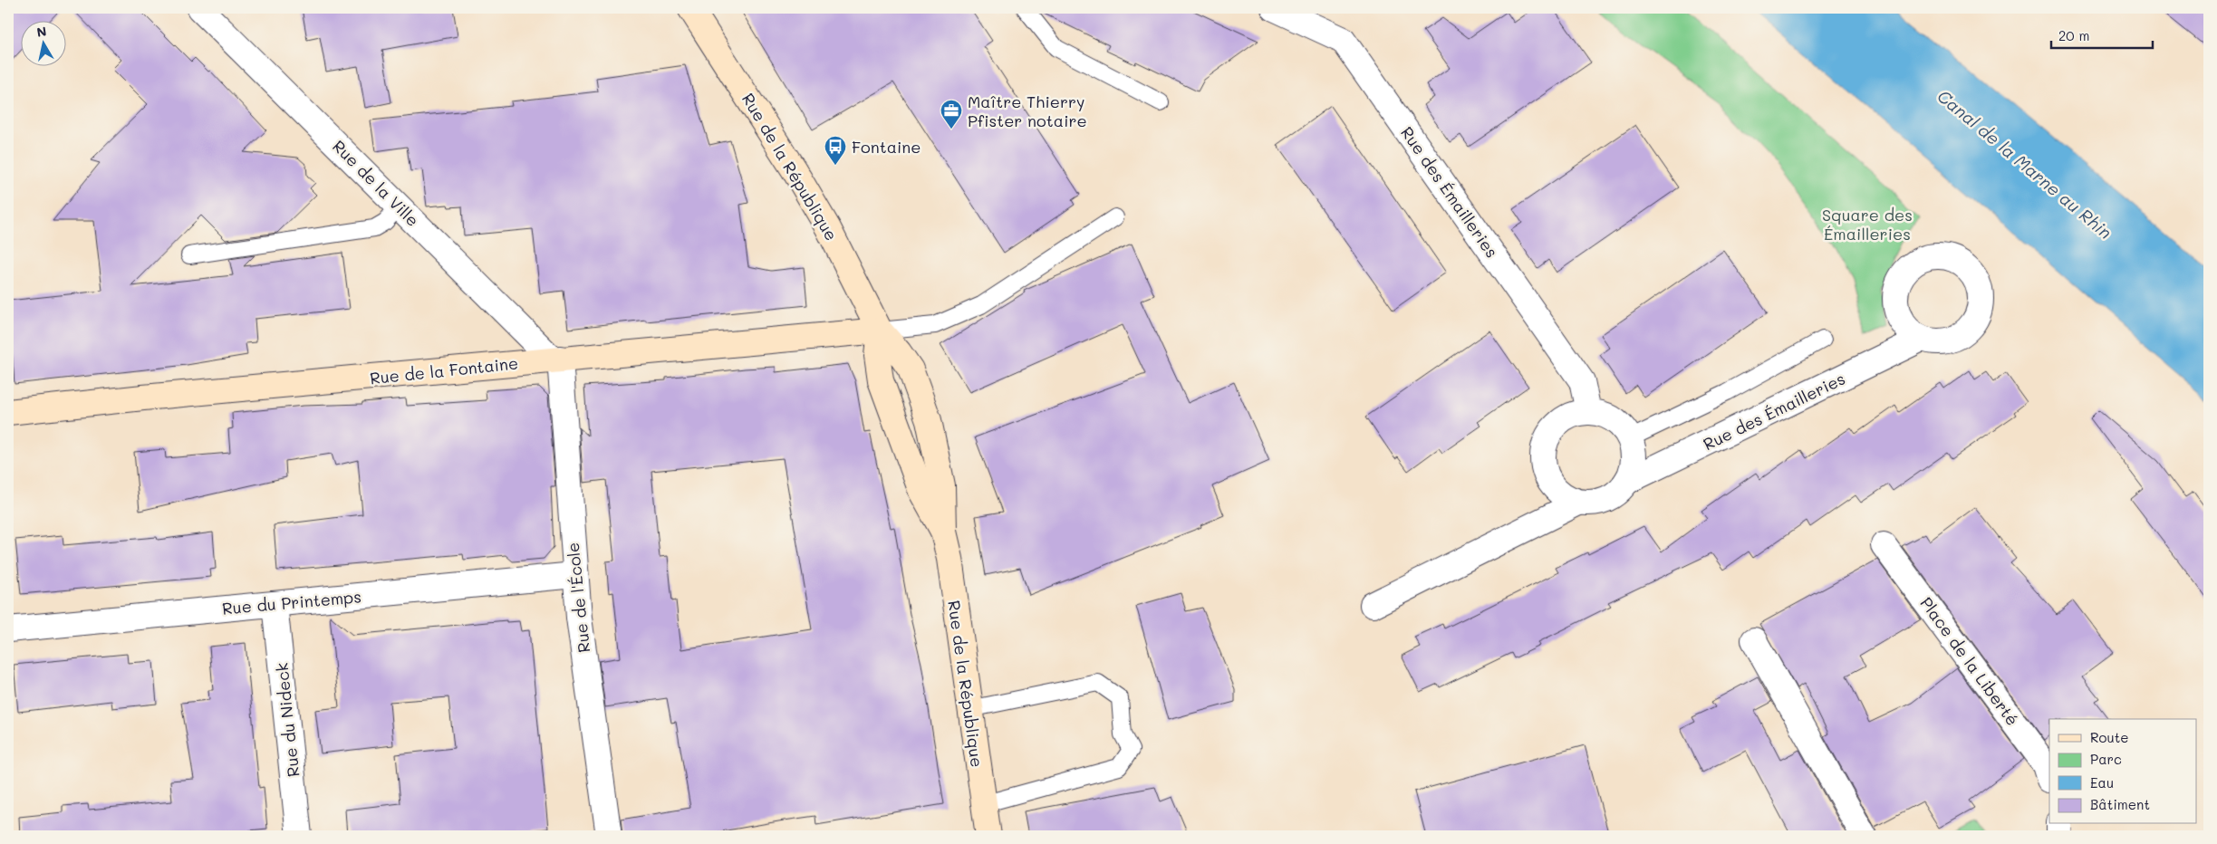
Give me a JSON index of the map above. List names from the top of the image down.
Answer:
{
  "streets": {
    "main road": ["Rue de la République", "Rue de la Fontaine"],
    "street": [
      "Rue de la Ville",
      "Rue des Émailleries",
      "Rue de l'École",
      "Rue du Printemps",
      "Place de la Liberté",
      "Rue du Nideck"
    ]
  },
  "crossings": [
    ["Rue de la République", "Rue de la Fontaine"],
    ["Rue de la Ville", "Rue de la Fontaine"],
    ["Rue de la Ville", "Rue de l'École"],
    ["Rue de la Fontaine", "Rue de l'École"],
    ["Rue de l'École", "Rue du Printemps"],
    ["Rue du Printemps", "Rue du Nideck"]
  ],
  "water": ["Canal de la Marne au Rhin"],
  "parks": ["Square des Émailleries"],
  "places": {
    "office": ["Maître Thierry Pfister notaire"],
    "bus stop": ["Fontaine"]
  },
  "legend": [
    "Route",
    "Parc",
    "Eau",
    "Bâtiment"
  ],
  "scale_bar": "20 m",
  "north": "top"
}
